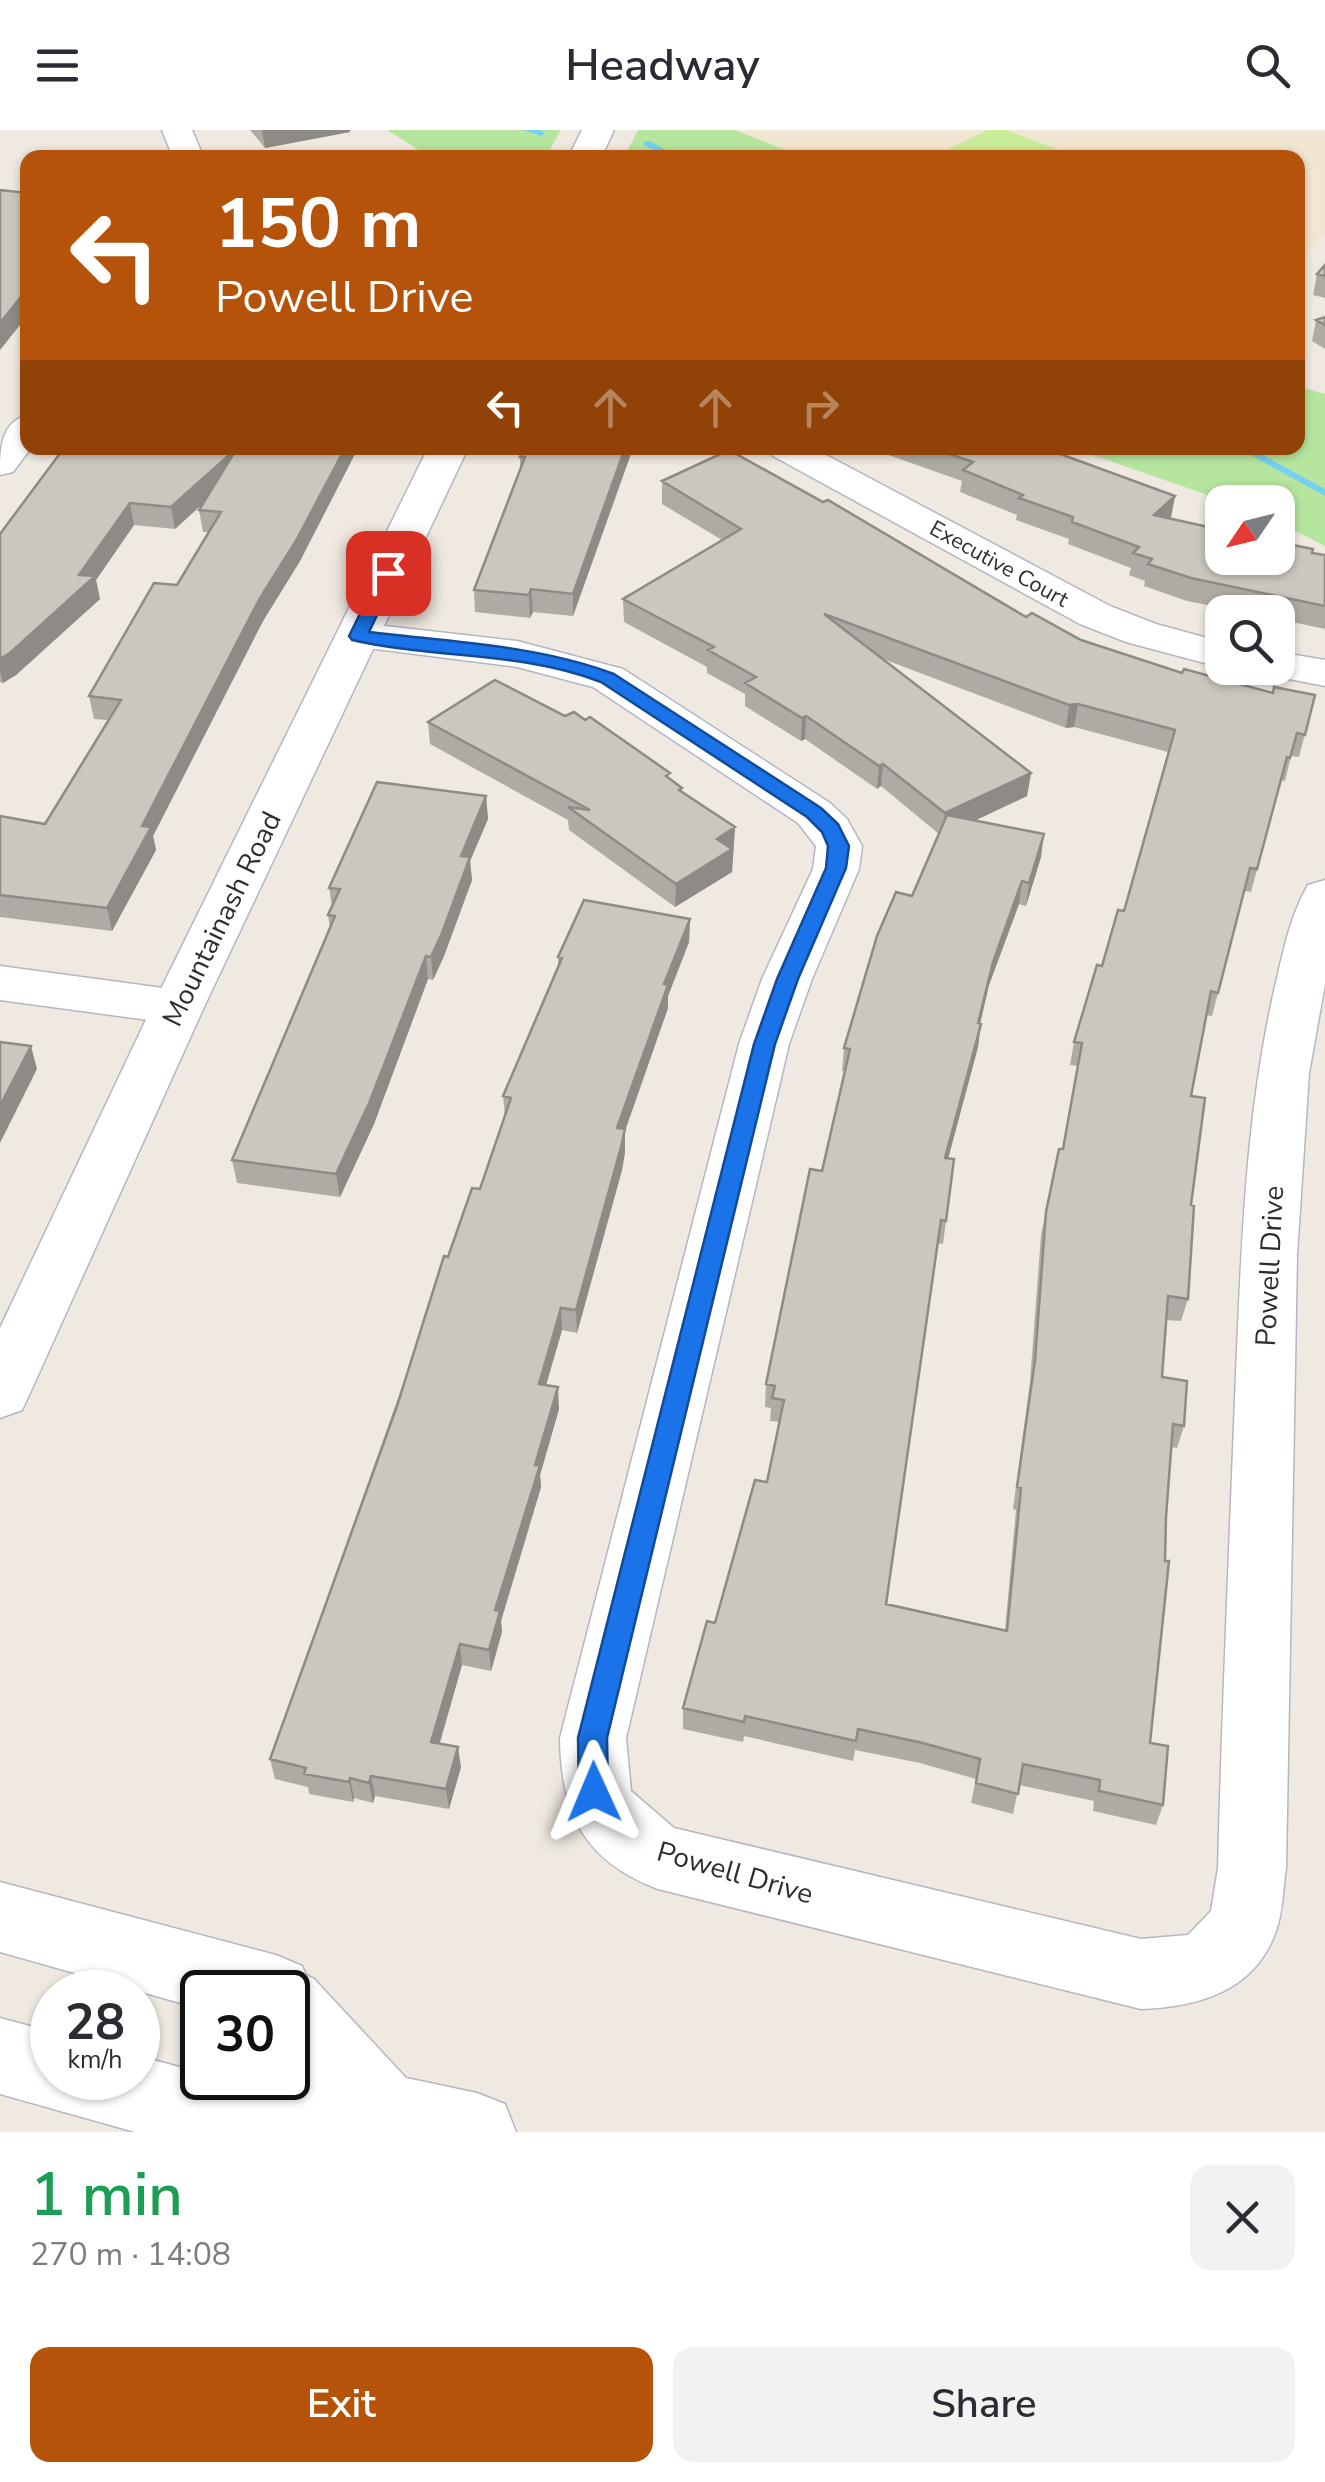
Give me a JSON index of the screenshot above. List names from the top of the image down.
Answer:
{
  "streets": {
    "street": ["Executive Court", "Mountainash Road", "Powell Drive"]
  },
  "crossings": [
    ["Mountainash Road", "Powell Drive"]
  ],
  "north": "bottom left",
  "page": {
    "header": "Headway",
    "turn": ["150 m", "Powell Drive"],
    "speed": "28 km/h",
    "limit": "30",
    "heading": ["1 min", "270 m · 14:08"],
    "buttons": ["Exit", "Share"]
  }
}
